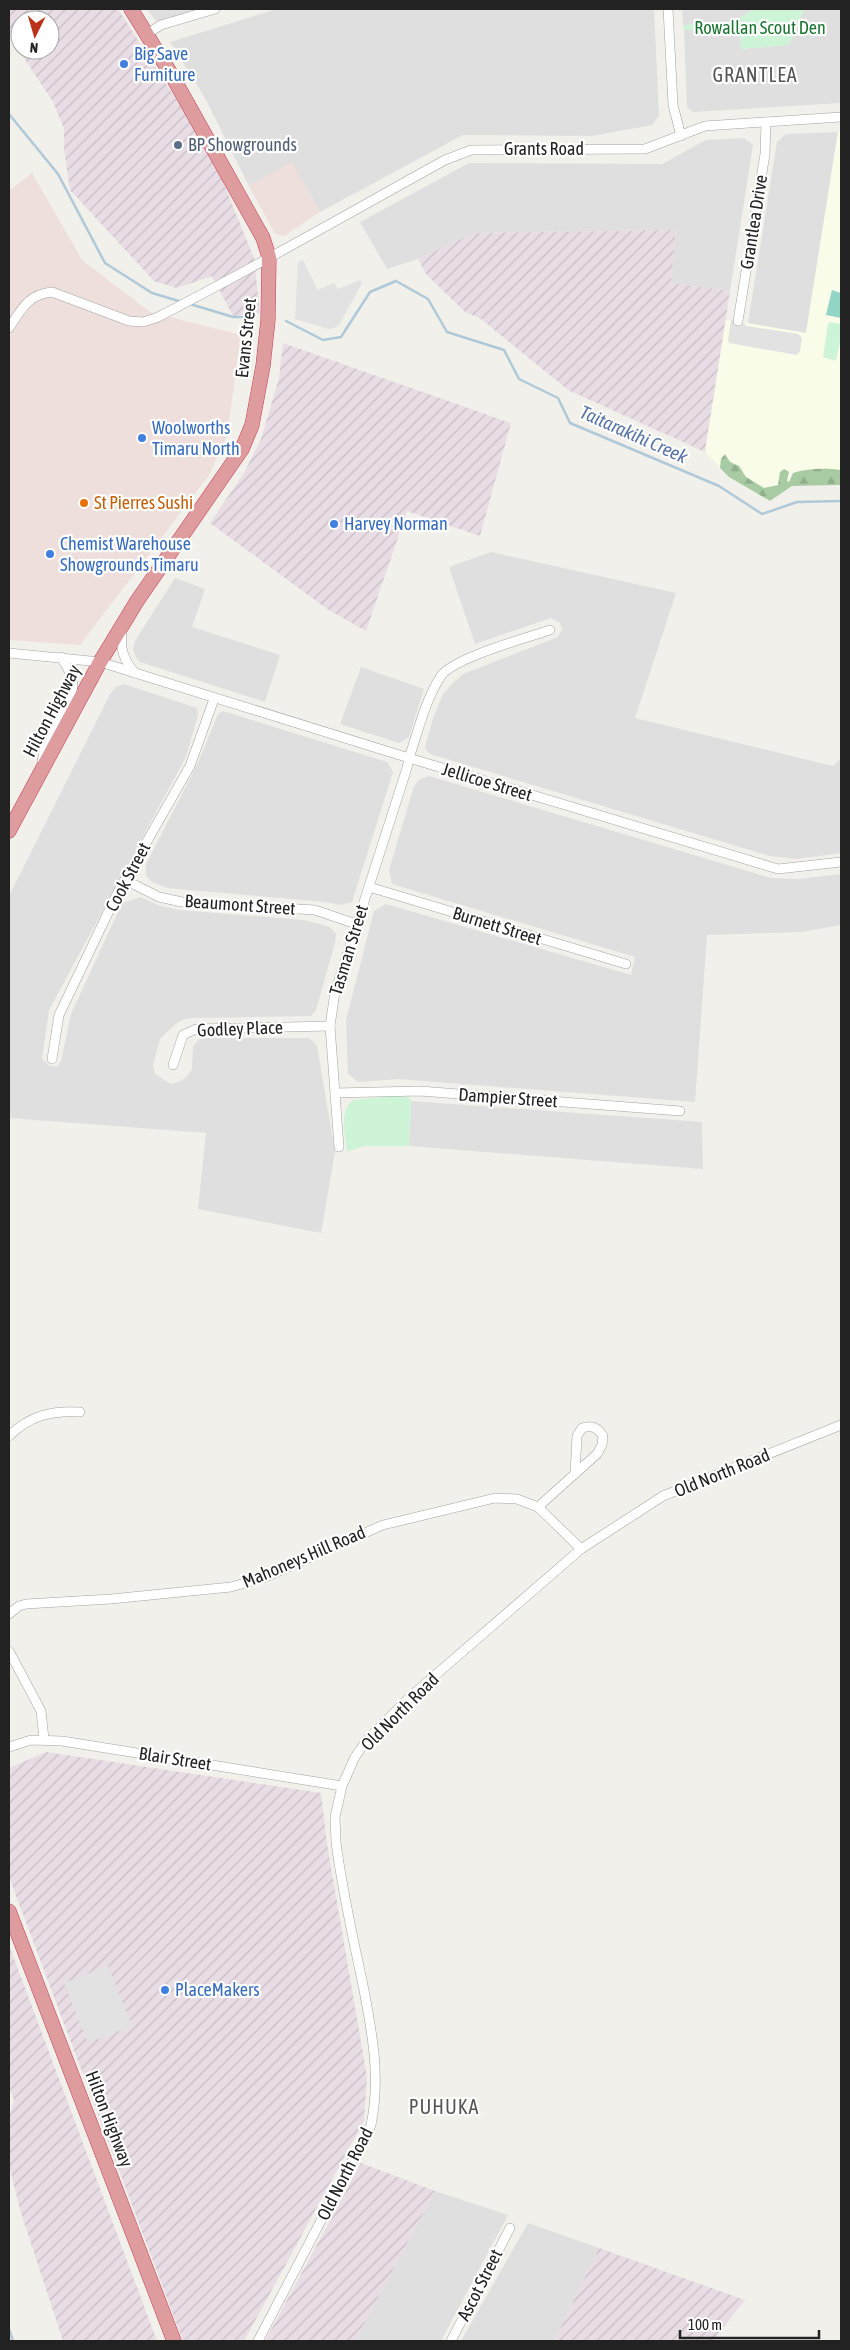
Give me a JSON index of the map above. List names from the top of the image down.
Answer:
{
  "streets": {
    "highway": ["Evans Street", "Hilton Highway"],
    "street": [
      "Grants Road",
      "Grantlea Drive",
      "Jellicoe Street",
      "Cook Street",
      "Beaumont Street",
      "Burnett Street",
      "Tasman Street",
      "Godley Place",
      "Dampier Street",
      "Old North Road",
      "Mahoneys Hill Road",
      "Blair Street",
      "Ascot Street"
    ]
  },
  "crossings": [
    ["Grants Road", "Grantlea Drive"],
    ["Grants Road", "Evans Street"],
    ["Evans Street", "Hilton Highway"],
    ["Evans Street", "Jellicoe Street"],
    ["Hilton Highway", "Jellicoe Street"],
    ["Jellicoe Street", "Cook Street"],
    ["Jellicoe Street", "Tasman Street"],
    ["Cook Street", "Beaumont Street"],
    ["Beaumont Street", "Tasman Street"],
    ["Burnett Street", "Tasman Street"],
    ["Tasman Street", "Godley Place"],
    ["Tasman Street", "Dampier Street"],
    ["Old North Road", "Mahoneys Hill Road"],
    ["Old North Road", "Blair Street"]
  ],
  "districts": ["GRANTLEA", "PUHUKA"],
  "water": ["Taitarakihi Creek"],
  "parks": ["Rowallan Scout Den"],
  "places": [
    "Big Save Furniture",
    "BP Showgrounds",
    "Woolworths Timaru North",
    "St Pierres Sushi",
    "Harvey Norman",
    "Chemist Warehouse Showgrounds Timaru",
    "PlaceMakers"
  ],
  "scale_bar": "100 m",
  "north": "bottom"
}
